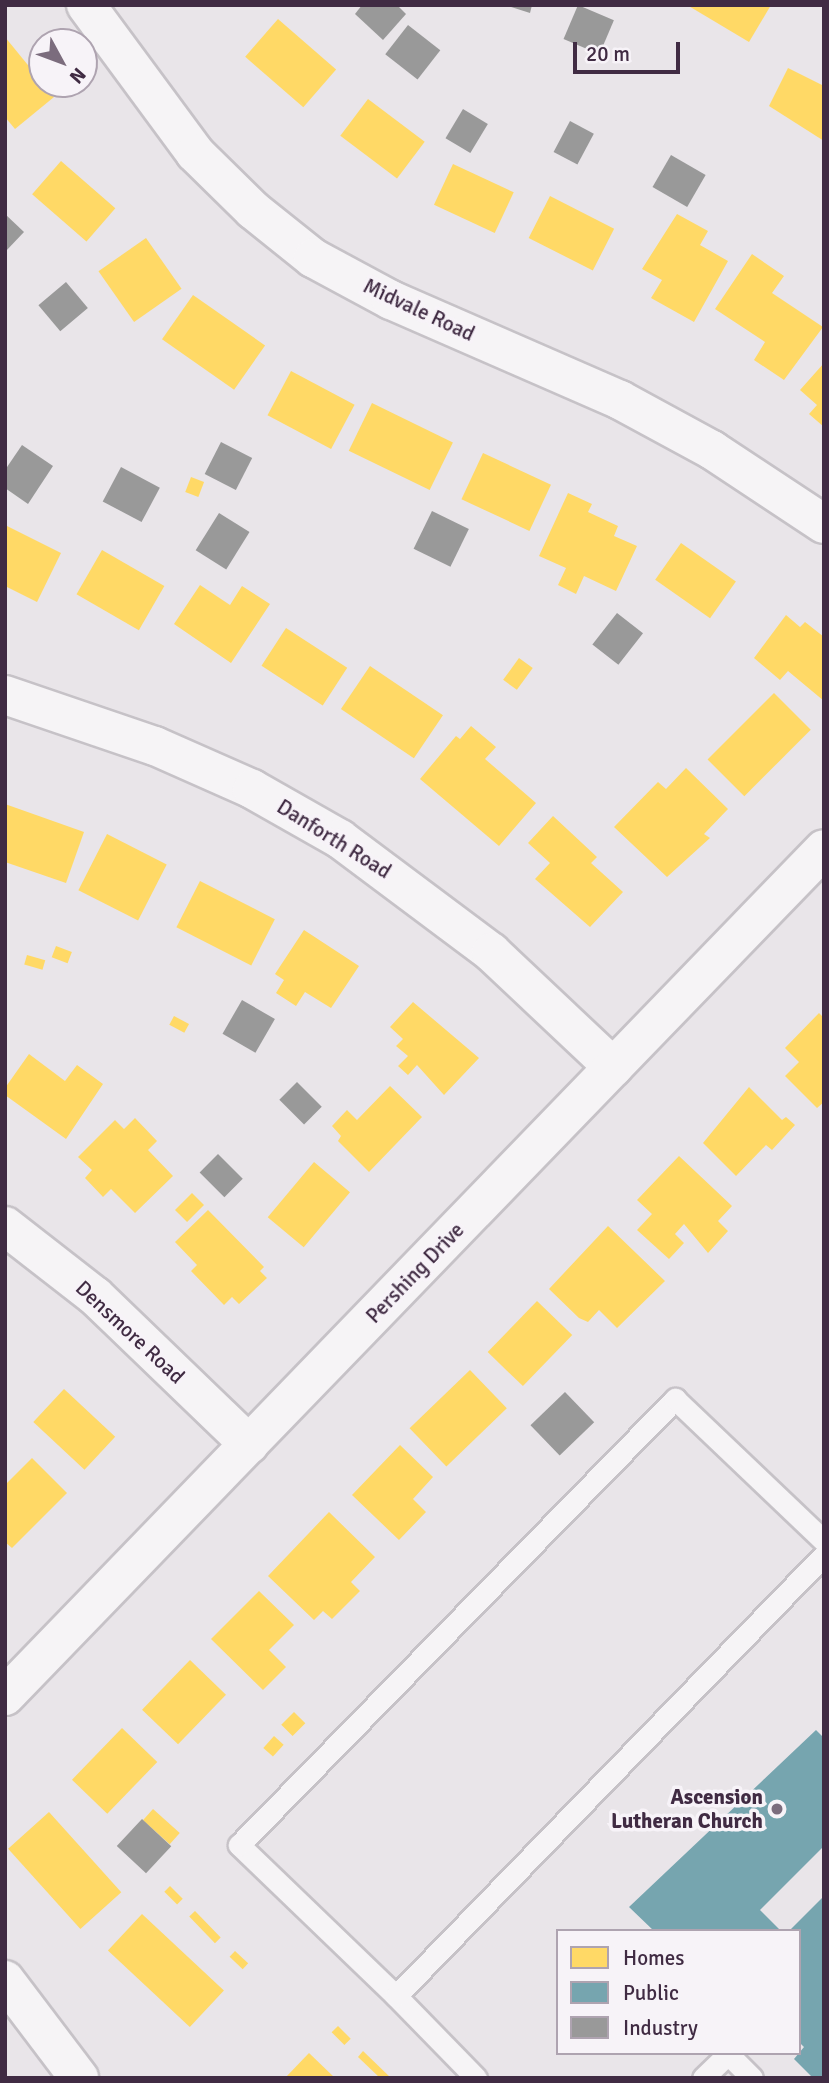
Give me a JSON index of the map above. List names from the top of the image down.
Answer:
{
  "streets": {
    "street": [
      "Midvale Road",
      "Danforth Road",
      "Pershing Drive",
      "Densmore Road"
    ]
  },
  "crossings": [
    ["Danforth Road", "Pershing Drive"],
    ["Pershing Drive", "Densmore Road"]
  ],
  "places": ["Ascension Lutheran Church"],
  "legend": ["Homes", "Public", "Industry"],
  "scale_bar": "20 m",
  "north": "bottom right"
}
